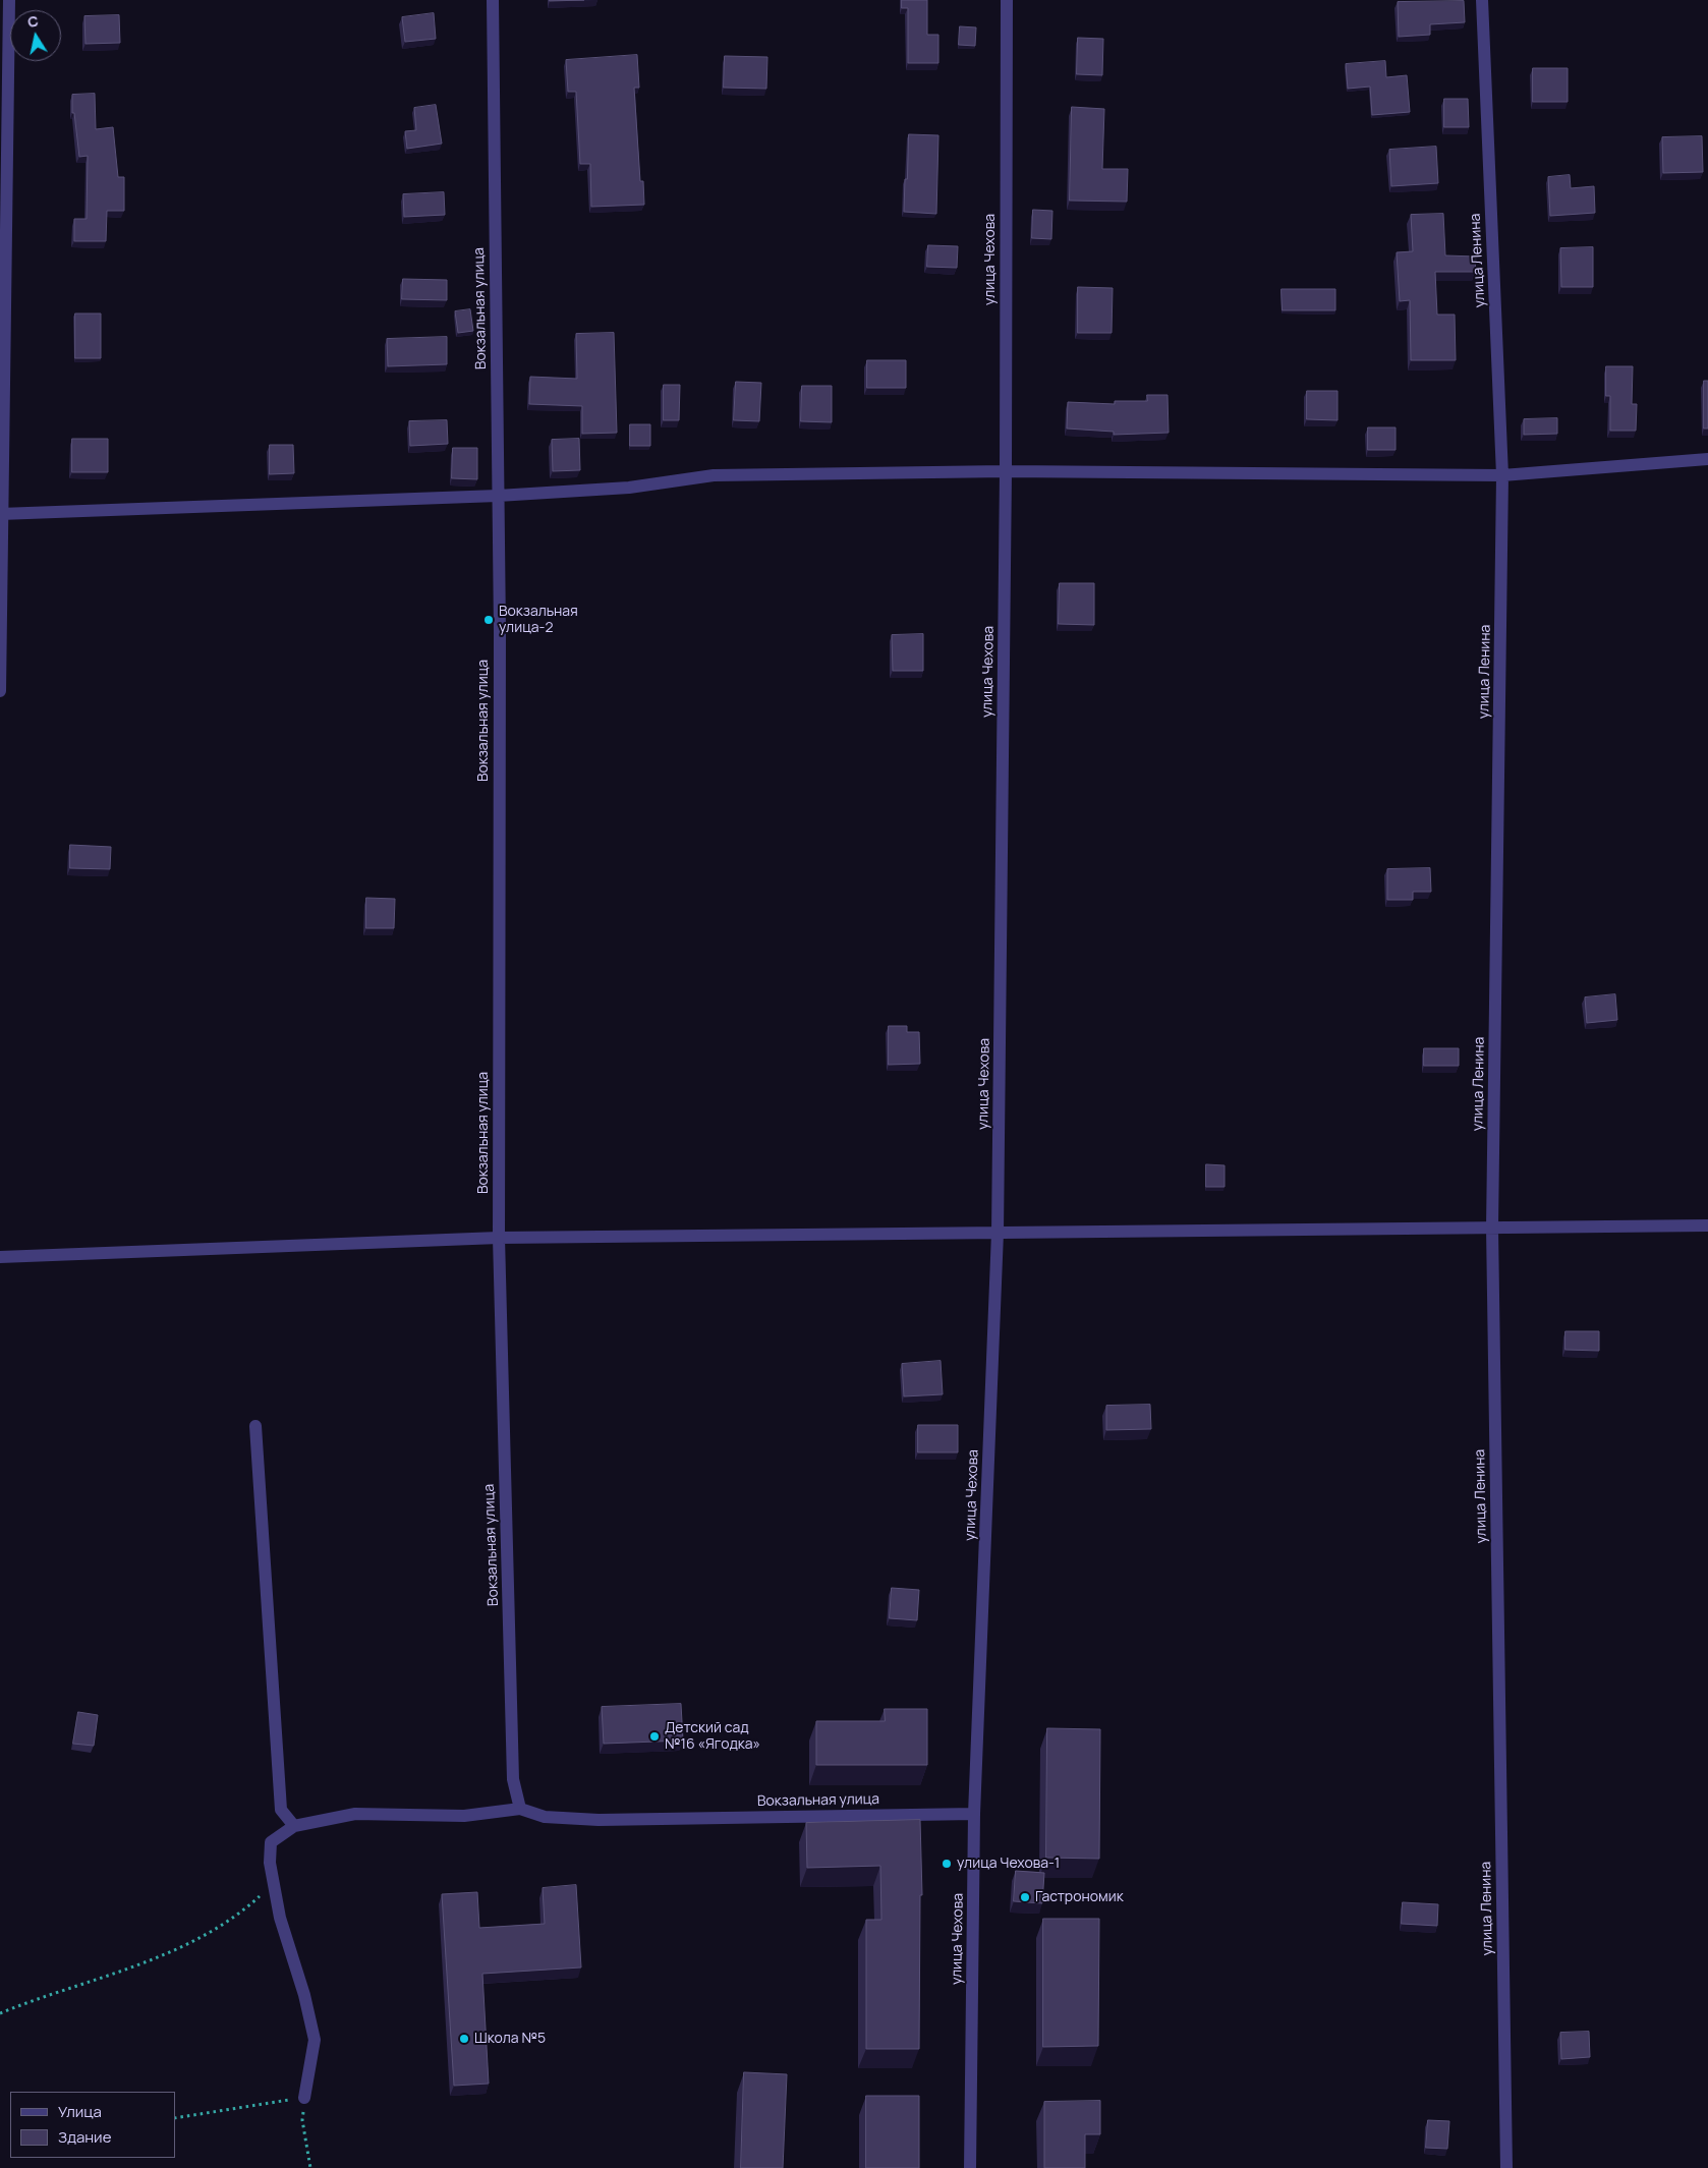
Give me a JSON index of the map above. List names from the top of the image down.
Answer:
{
  "streets": {
    "street": ["улица Чехова", "улица Ленина", "Вокзальная улица"]
  },
  "crossings": [
    ["улица Чехова", "Вокзальная улица"]
  ],
  "places": [
    "Вокзальная улица-2",
    "Детский сад №16 «Ягодка»",
    "улица Чехова-1",
    "Гастрономик",
    "Школа №5"
  ],
  "legend": ["Улица", "Здание"],
  "north": "top"
}
